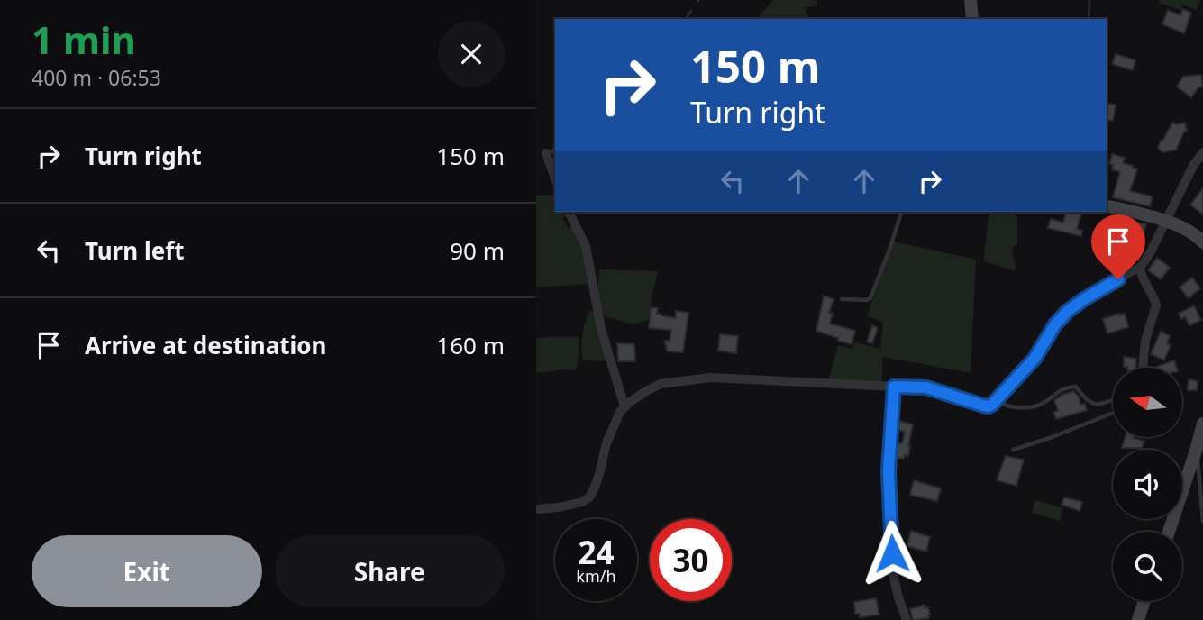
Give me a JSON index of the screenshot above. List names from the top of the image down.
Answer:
{
  "north": "left",
  "page": {
    "heading": ["1 min", "400 m · 06:53"],
    "turn": ["150 m", "Turn right"],
    "list": [
      {
        "name": "Turn right",
        "value": "150 m"
      },
      {
        "name": "Turn left",
        "value": "90 m"
      },
      {
        "name": "Arrive at destination",
        "value": "160 m"
      }
    ],
    "speed": "24 km/h",
    "limit": "30",
    "buttons": ["Exit", "Share"]
  }
}
